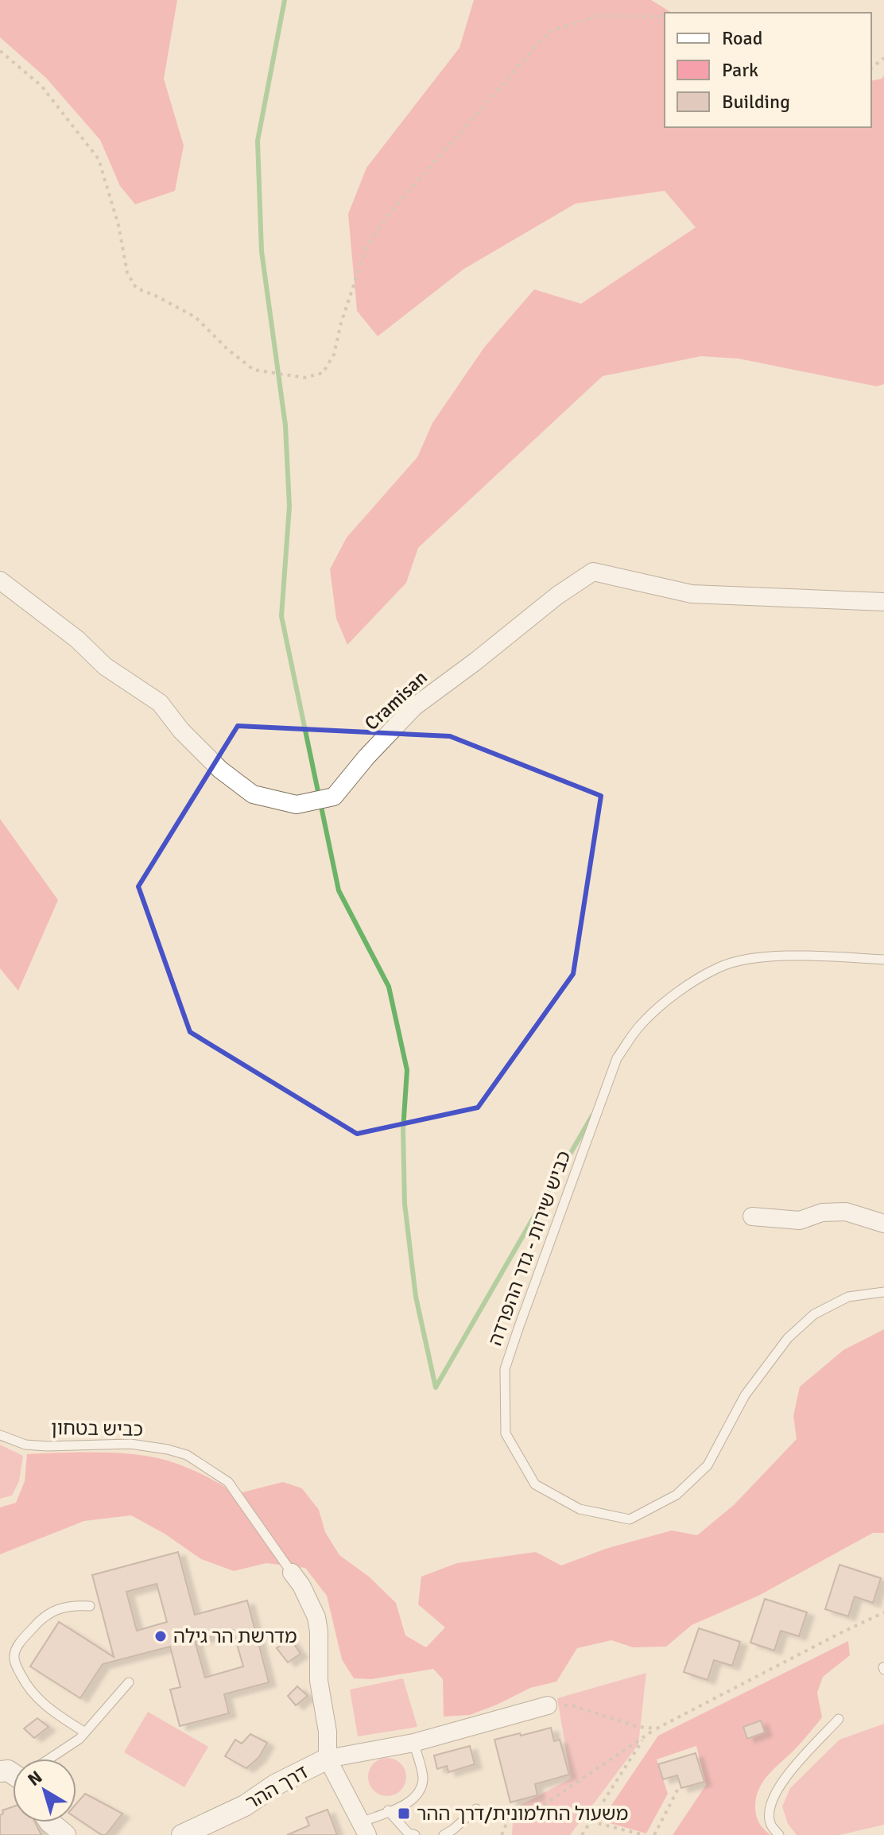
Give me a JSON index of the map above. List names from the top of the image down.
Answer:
{
  "streets": {
    "street": ["Cramisan", "דרך ההר"],
    "lane": ["כביש שירות - גדר ההפרדה", "כביש בטחון"]
  },
  "places": {
    "other": ["מדרשת הר גילה"],
    "transit": ["משעול החלמונית/דרך ההר"]
  },
  "legend": ["Road", "Park", "Building"],
  "north": "top left"
}
